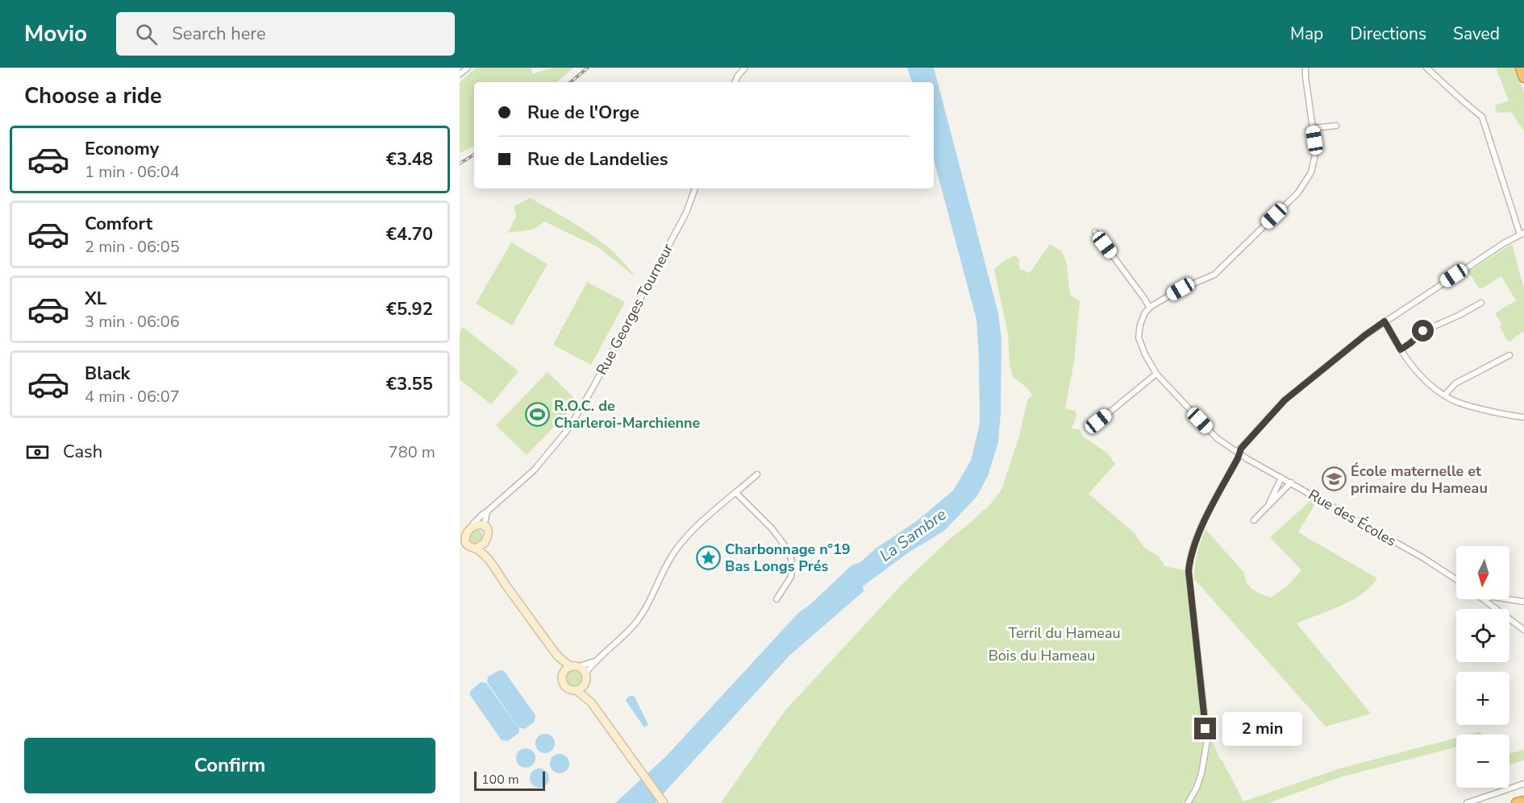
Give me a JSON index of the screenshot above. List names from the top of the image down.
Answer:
{
  "streets": {
    "street": ["Rue Georges Tourneur", "Rue des Écoles"]
  },
  "water": ["La Sambre"],
  "parks": ["Terril du Hameau", "Bois du Hameau"],
  "places": {
    "sports": ["R.O.C. de Charleroi-Marchienne"],
    "school or university": ["École maternelle et primaire du Hameau"],
    "place": ["Charbonnage n°19 Bas Longs Prés"]
  },
  "scale_bar": "100 m",
  "north": "bottom",
  "page": {
    "header": "Movio",
    "search": "Search here",
    "nav": ["Map", "Directions", "Saved"],
    "heading": "Choose a ride",
    "banner": ["Rue de l'Orge", "Rue de Landelies"],
    "list": [
      {
        "name": "Economy",
        "note": "1 min · 06:04",
        "value": "€3.48"
      },
      {
        "name": "Comfort",
        "note": "2 min · 06:05",
        "value": "€4.70"
      },
      {
        "name": "XL",
        "note": "3 min · 06:06",
        "value": "€5.92"
      },
      {
        "name": "Black",
        "note": "4 min · 06:07",
        "value": "€3.55"
      }
    ],
    "pay": ["Cash", "780 m"],
    "map_buttons": ["+", "−"],
    "bubble": "2 min",
    "buttons": "Confirm",
    "scale": "100 m"
  }
}
